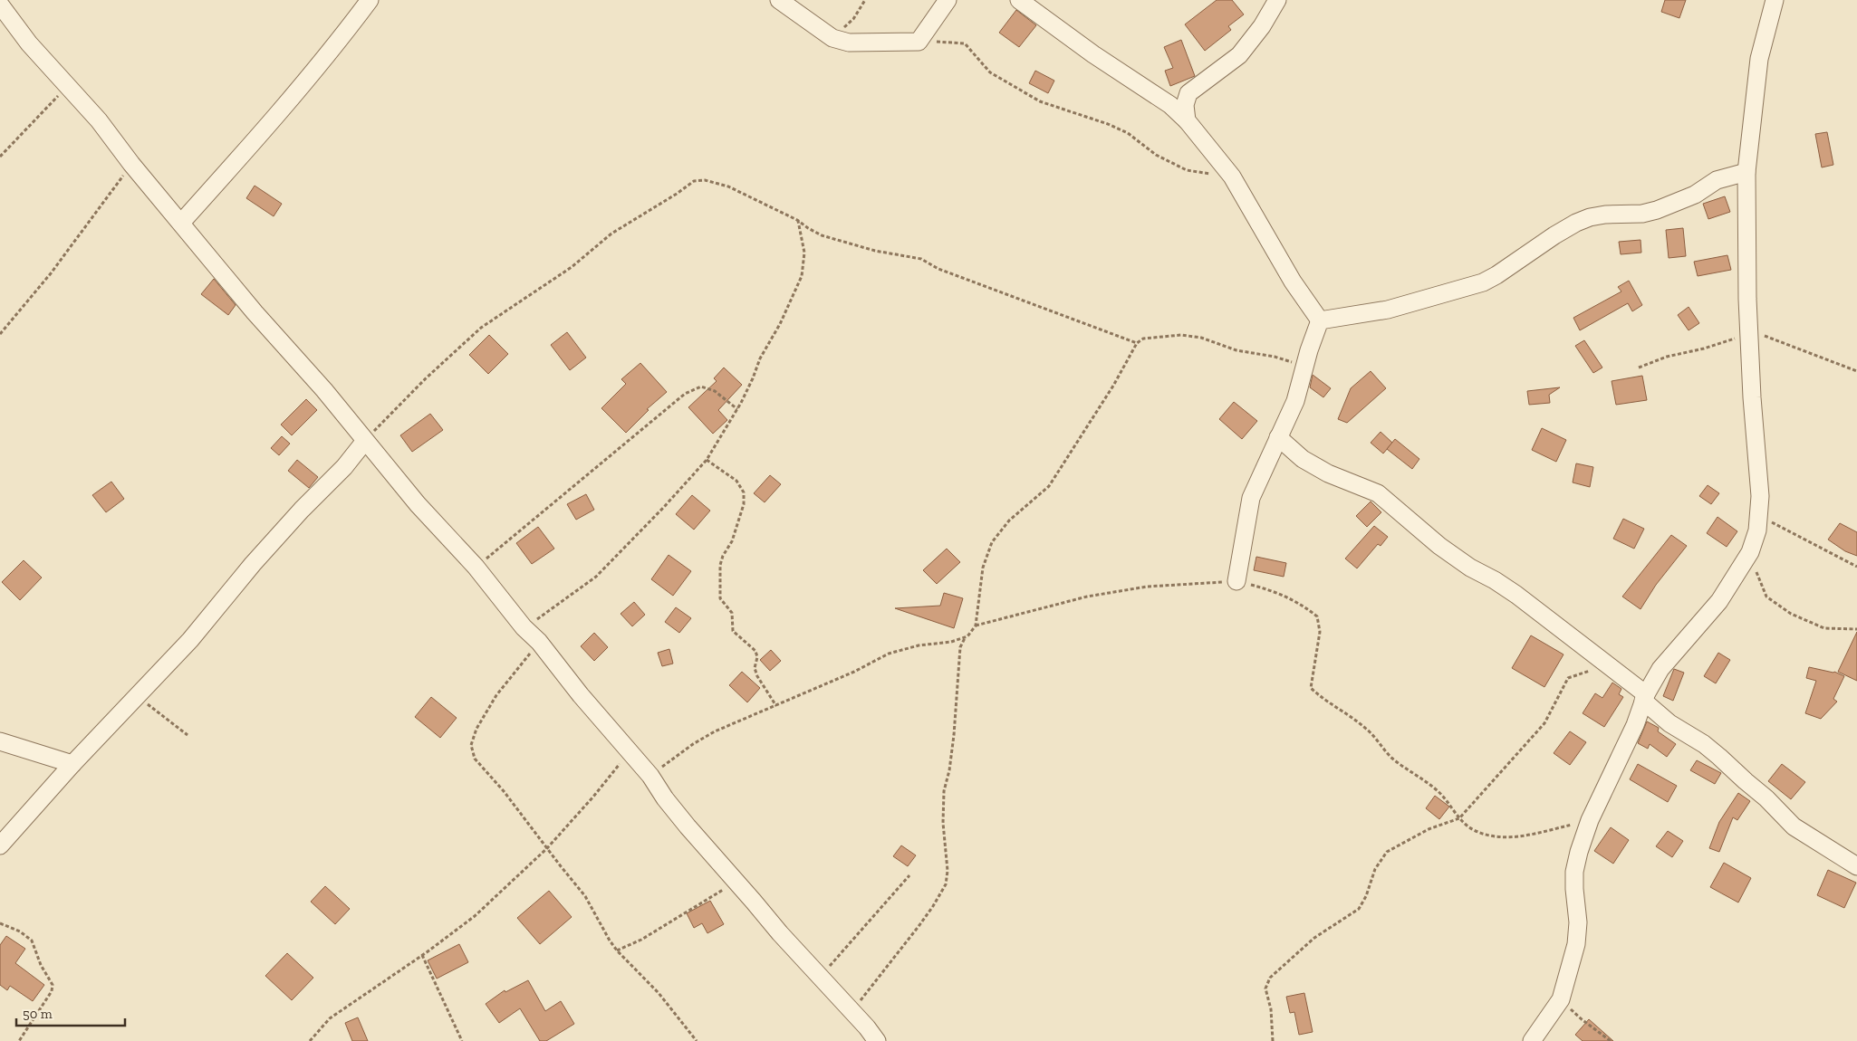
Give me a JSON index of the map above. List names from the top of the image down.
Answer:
{
  "scale_bar": "50 m"
}
